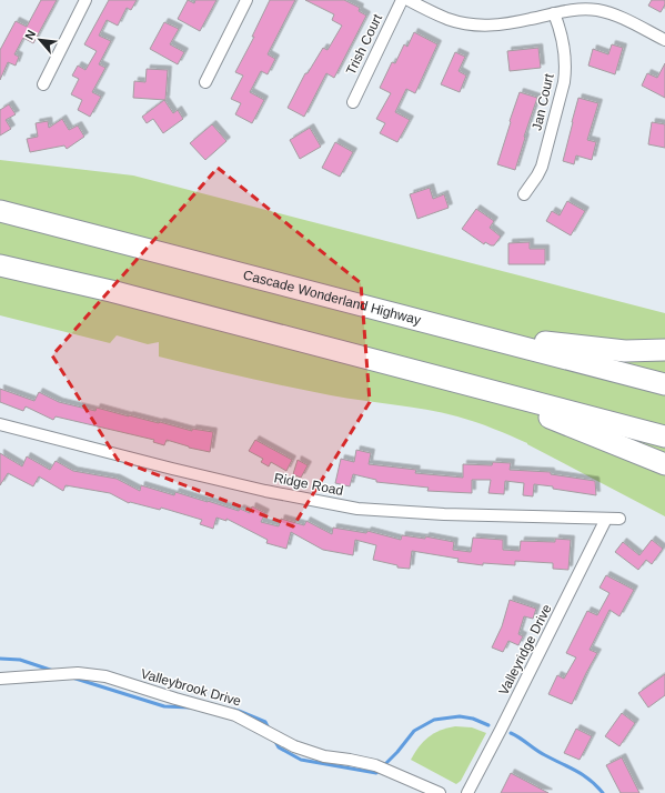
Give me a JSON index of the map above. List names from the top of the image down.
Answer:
{
  "streets": {
    "highway": ["Cascade Wonderland Highway"],
    "street": [
      "Trish Court",
      "Jan Court",
      "Ridge Road",
      "Valleyridge Drive",
      "Valleybrook Drive"
    ]
  },
  "crossings": [
    ["Ridge Road", "Valleyridge Drive"]
  ],
  "north": "top left"
}
